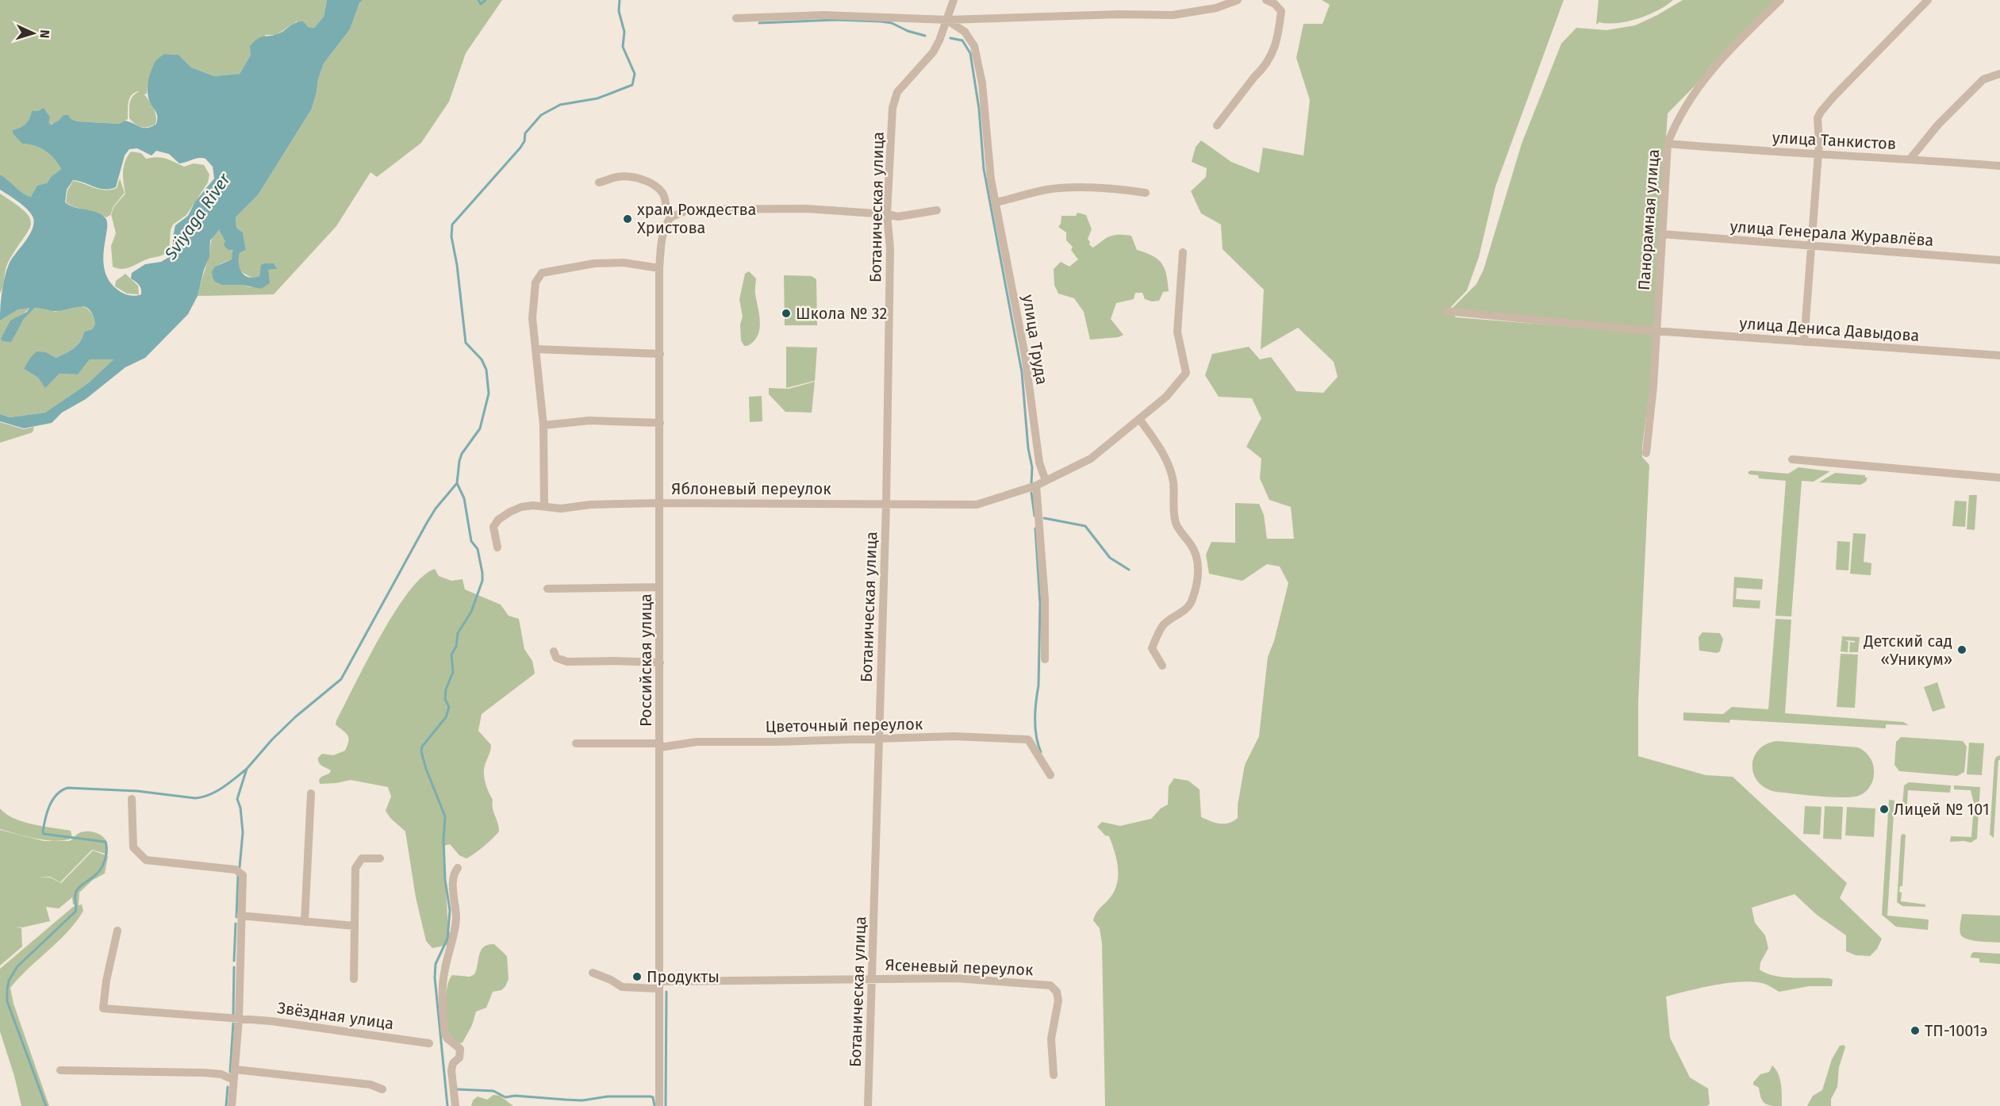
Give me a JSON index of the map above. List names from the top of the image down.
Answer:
{
  "streets": {
    "street": [
      "улица Танкистов",
      "Ботаническая улица",
      "Панорамная улица",
      "улица Генерала Журавлёва",
      "улица Дениса Давыдова",
      "улица Труда",
      "Яблоневый переулок",
      "Российская улица",
      "Цветочный переулок",
      "Ясеневый переулок",
      "Звёздная улица"
    ]
  },
  "crossings": [
    ["улица Танкистов", "Панорамная улица"],
    ["Ботаническая улица", "улица Труда"],
    ["Ботаническая улица", "Яблоневый переулок"],
    ["Ботаническая улица", "Цветочный переулок"],
    ["Ботаническая улица", "Ясеневый переулок"],
    ["Панорамная улица", "улица Генерала Журавлёва"],
    ["Панорамная улица", "улица Дениса Давыдова"],
    ["улица Труда", "Яблоневый переулок"],
    ["Яблоневый переулок", "Российская улица"],
    ["Российская улица", "Цветочный переулок"],
    ["Российская улица", "Ясеневый переулок"]
  ],
  "water": ["Sviyaga River"],
  "places": [
    "храм Рождества Христова",
    "Школа № 32",
    "Детский сад «Уникум»",
    "Лицей № 101",
    "Продукты",
    "ТП-1001э"
  ],
  "north": "right"
}
